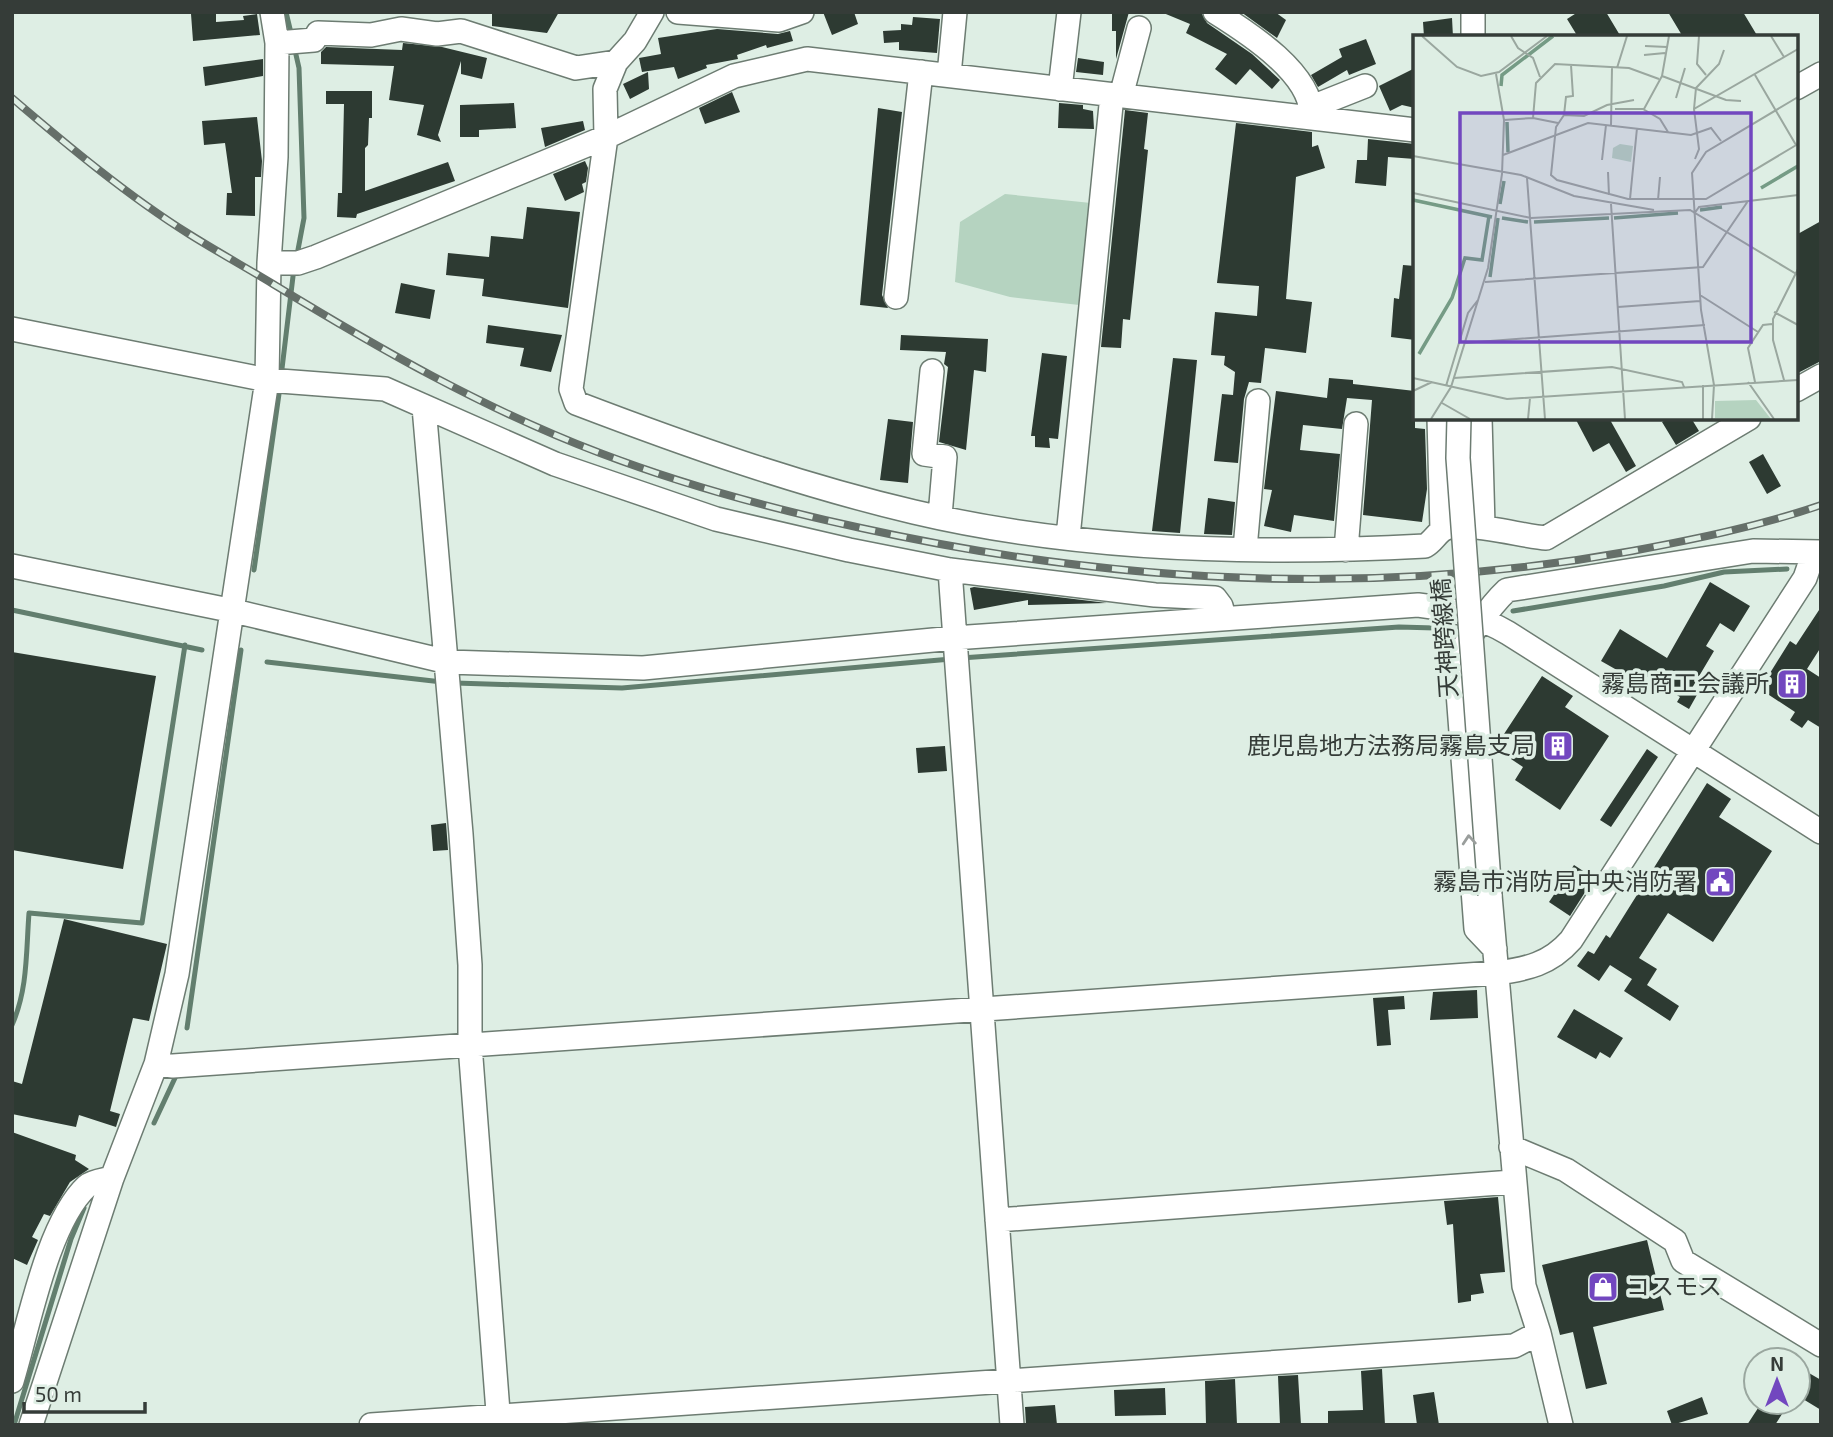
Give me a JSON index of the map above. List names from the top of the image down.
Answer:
{
  "streets": {
    "street": ["天神跨線橋"]
  },
  "places": {
    "building": ["霧島商工会議所", "鹿児島地方法務局霧島支局"],
    "public building": ["霧島市消防局中央消防署"],
    "shop": ["コスモス"]
  },
  "scale_bar": "50 m",
  "north": "top"
}
